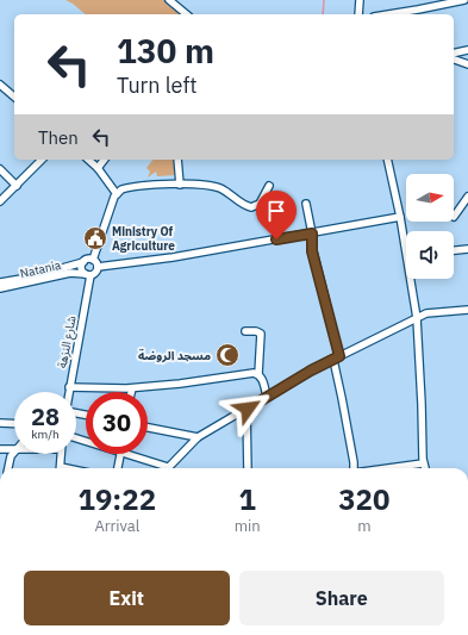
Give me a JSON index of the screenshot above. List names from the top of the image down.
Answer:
{
  "streets": {
    "street": ["Natania", "شارع النزهة"]
  },
  "crossings": [
    ["Natania", "شارع النزهة"]
  ],
  "places": {
    "public building": ["Ministry Of Agriculture"],
    "mosque": ["مسجد الروضة"]
  },
  "north": "right",
  "page": {
    "turn": ["130 m", "Turn left"],
    "then": "Then",
    "speed": "28 km/h",
    "limit": "30",
    "eta": [
      "19:22",
      "Arrival",
      "1",
      "min",
      "320",
      "m"
    ],
    "buttons": ["Exit", "Share"]
  }
}
